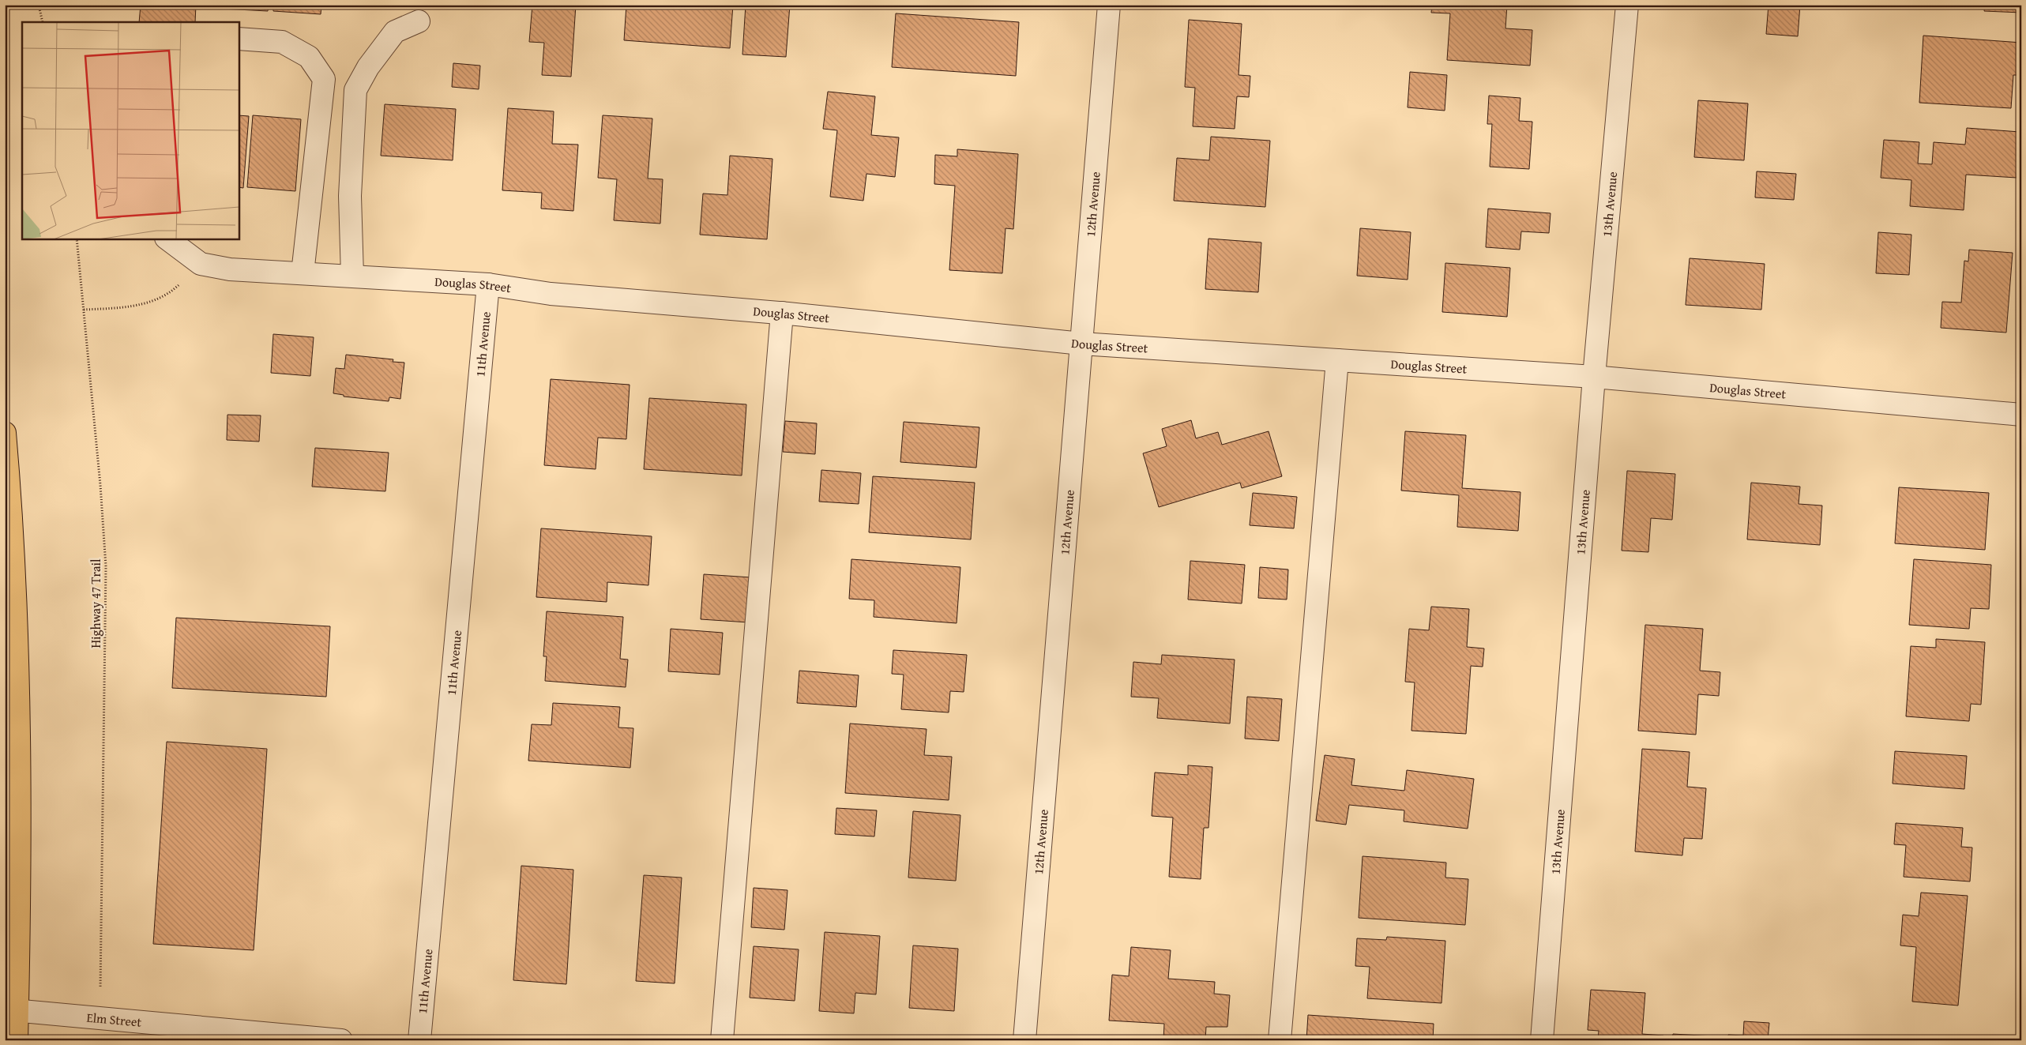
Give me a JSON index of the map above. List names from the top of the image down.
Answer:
{
  "streets": {
    "street": [
      "12th Avenue",
      "13th Avenue",
      "Douglas Street",
      "11th Avenue",
      "Elm Street"
    ],
    "path": ["Highway 47 Trail"]
  },
  "crossings": [
    ["12th Avenue", "Douglas Street"],
    ["13th Avenue", "Douglas Street"],
    ["Douglas Street", "11th Avenue"]
  ]
}
